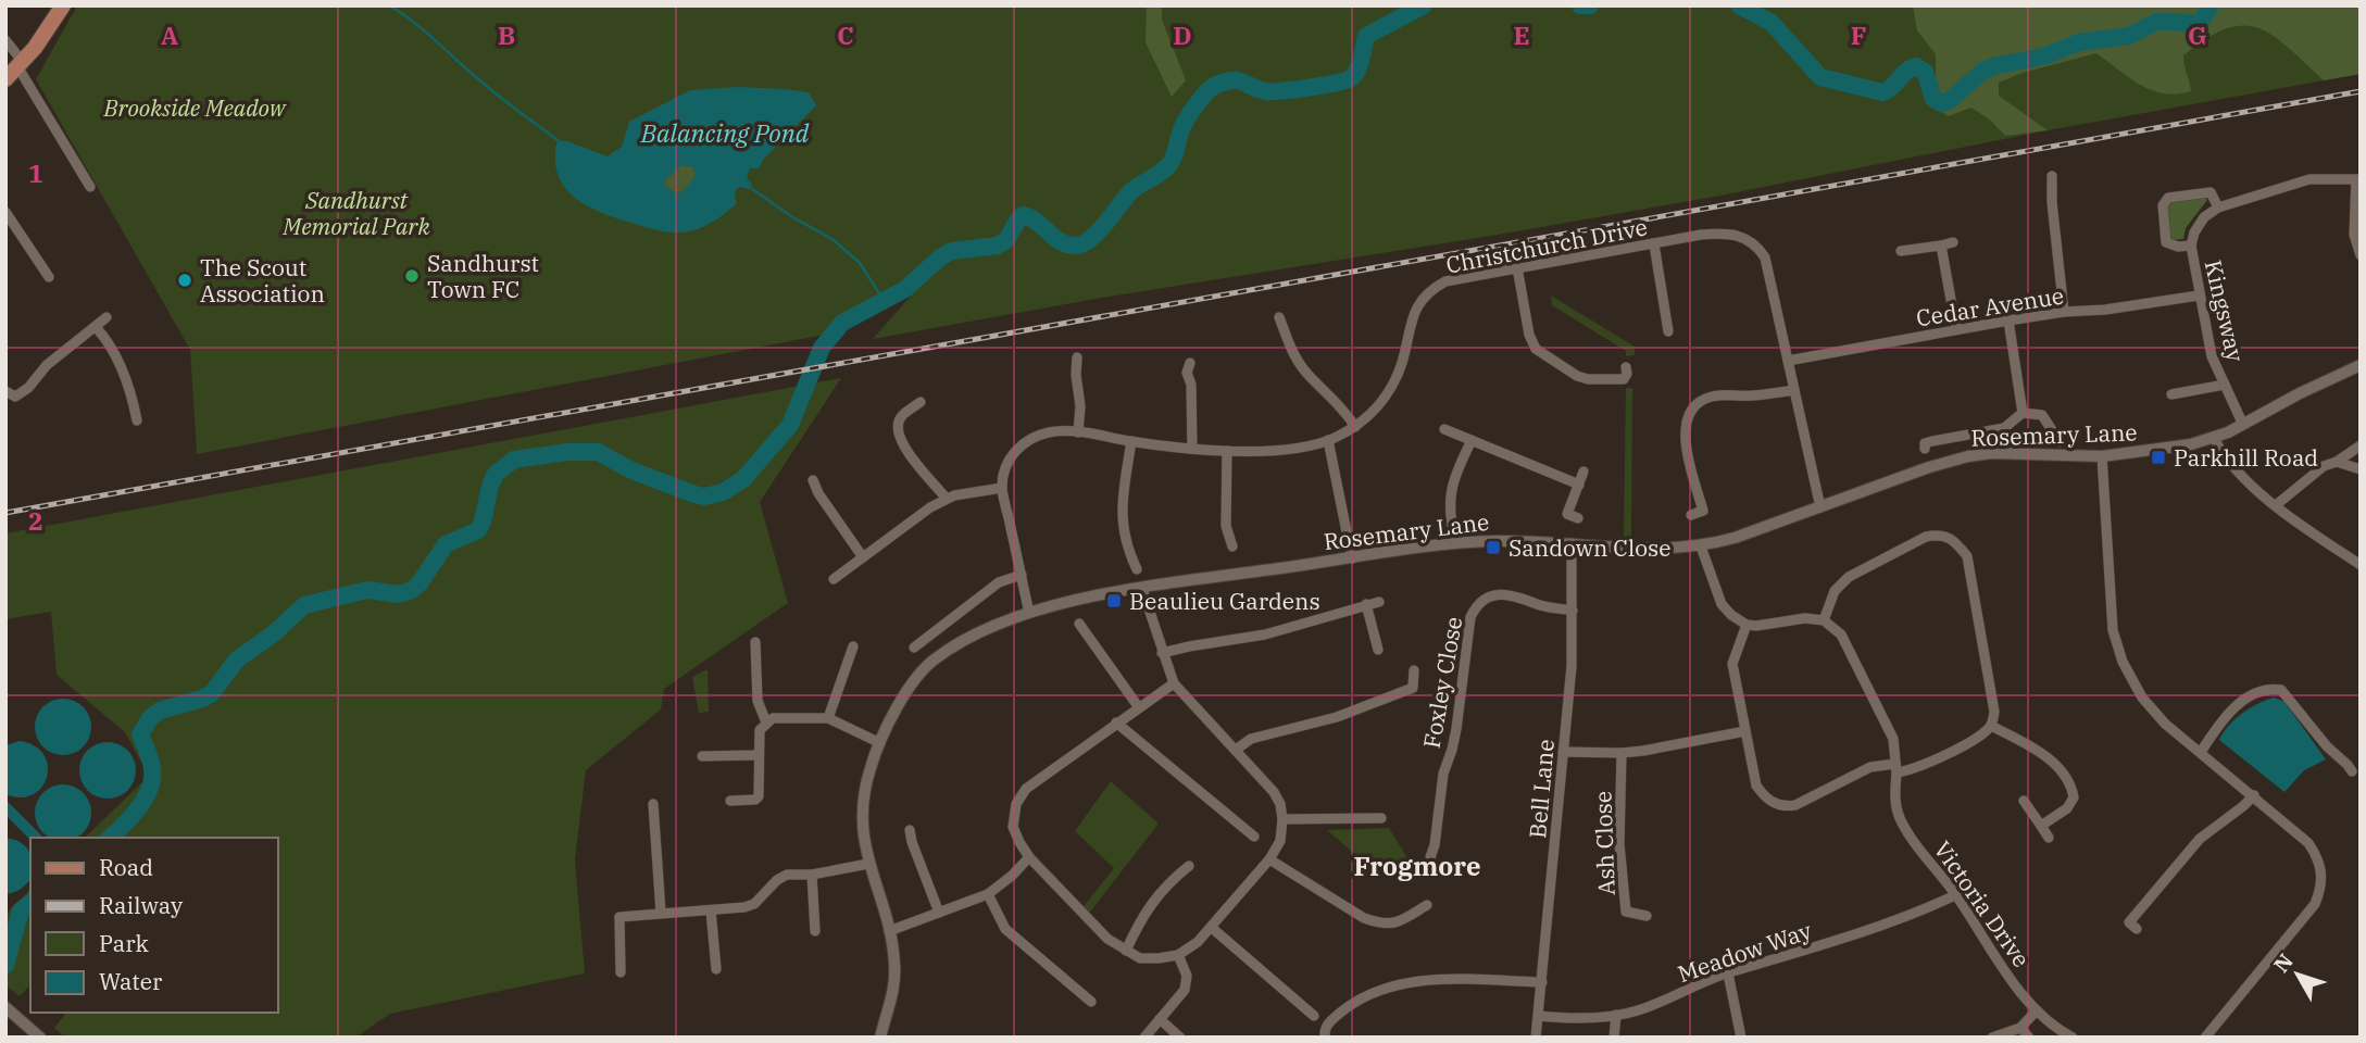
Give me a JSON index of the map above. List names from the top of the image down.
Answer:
{
  "streets": {
    "street": [
      "Christchurch Drive",
      "Cedar Avenue",
      "Kingsway",
      "Rosemary Lane",
      "Foxley Close",
      "Bell Lane",
      "Ash Close",
      "Victoria Drive",
      "Meadow Way"
    ]
  },
  "crossings": [
    ["Christchurch Drive", "Cedar Avenue"],
    ["Christchurch Drive", "Rosemary Lane"],
    ["Cedar Avenue", "Kingsway"],
    ["Kingsway", "Rosemary Lane"],
    ["Rosemary Lane", "Bell Lane"],
    ["Foxley Close", "Bell Lane"],
    ["Bell Lane", "Meadow Way"],
    ["Victoria Drive", "Meadow Way"]
  ],
  "districts": ["Frogmore"],
  "water": ["Balancing Pond"],
  "parks": ["Brookside Meadow", "Sandhurst Memorial Park"],
  "places": {
    "other": ["Sandhurst Town FC", "The Scout Association"],
    "transit": ["Parkhill Road", "Sandown Close", "Beaulieu Gardens"]
  },
  "legend": [
    "Road",
    "Railway",
    "Park",
    "Water"
  ],
  "north": "top left",
  "grid": {
    "columns": [
      "A",
      "B",
      "C",
      "D",
      "E",
      "F",
      "G"
    ],
    "rows": ["1", "2"]
  }
}
